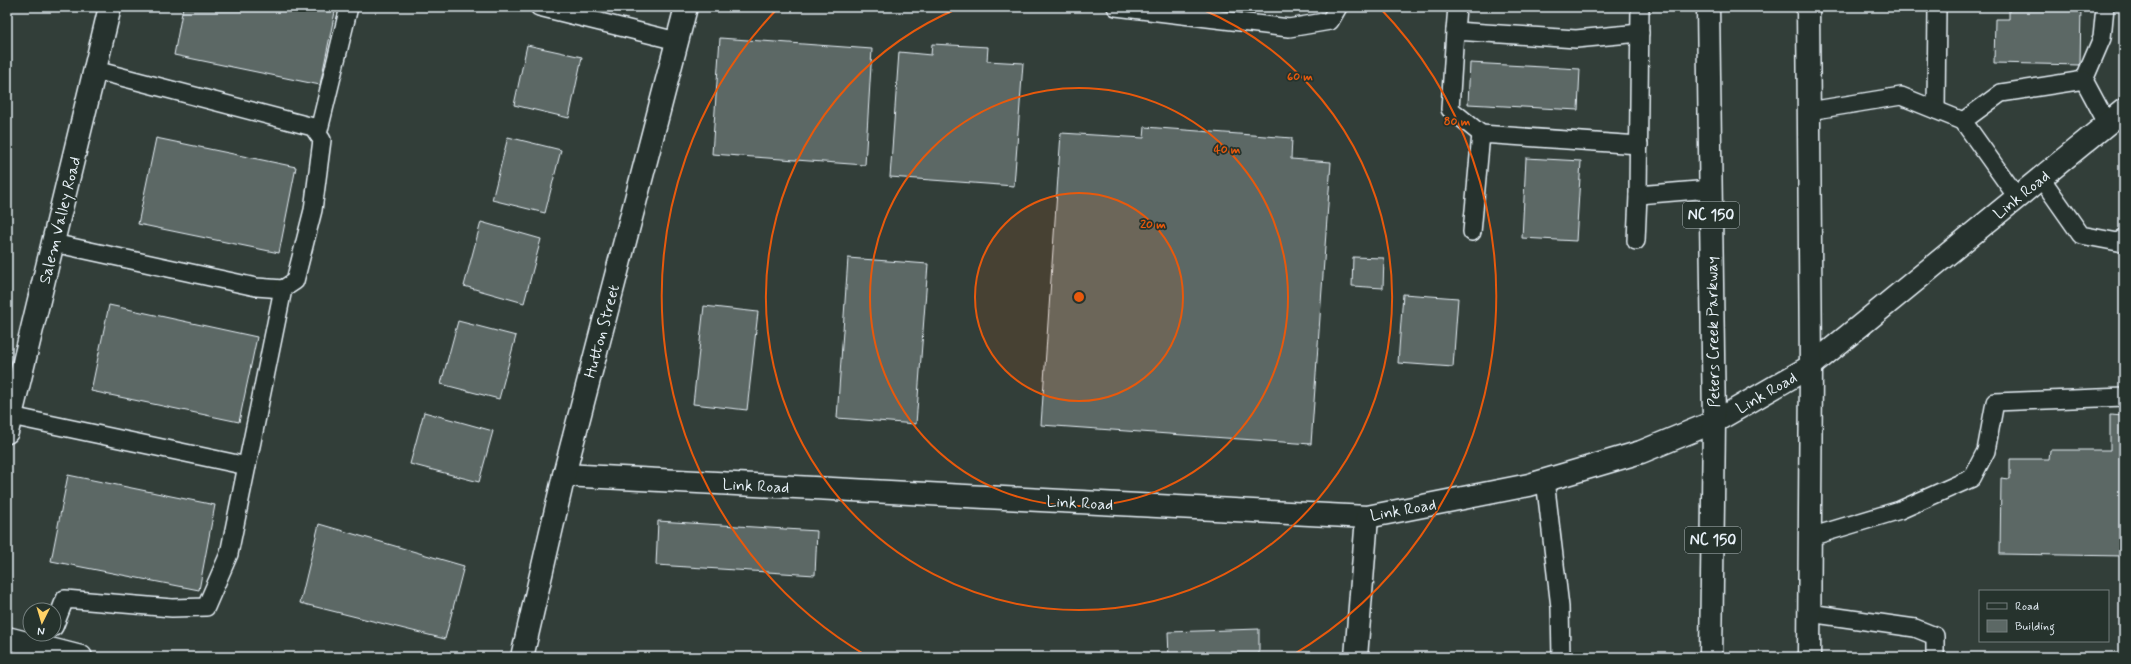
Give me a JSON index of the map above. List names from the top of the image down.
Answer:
{
  "streets": {
    "street": [
      "Link Road",
      "NC 150",
      "Salem Valley Road",
      "Hutton Street",
      "Peters Creek Parkway"
    ]
  },
  "crossings": [
    ["Link Road", "Hutton Street"],
    ["Link Road", "Peters Creek Parkway"]
  ],
  "legend": ["Road", "Building"],
  "north": "bottom",
  "rings": [
    "60 m",
    "80 m",
    "40 m",
    "20 m"
  ]
}
